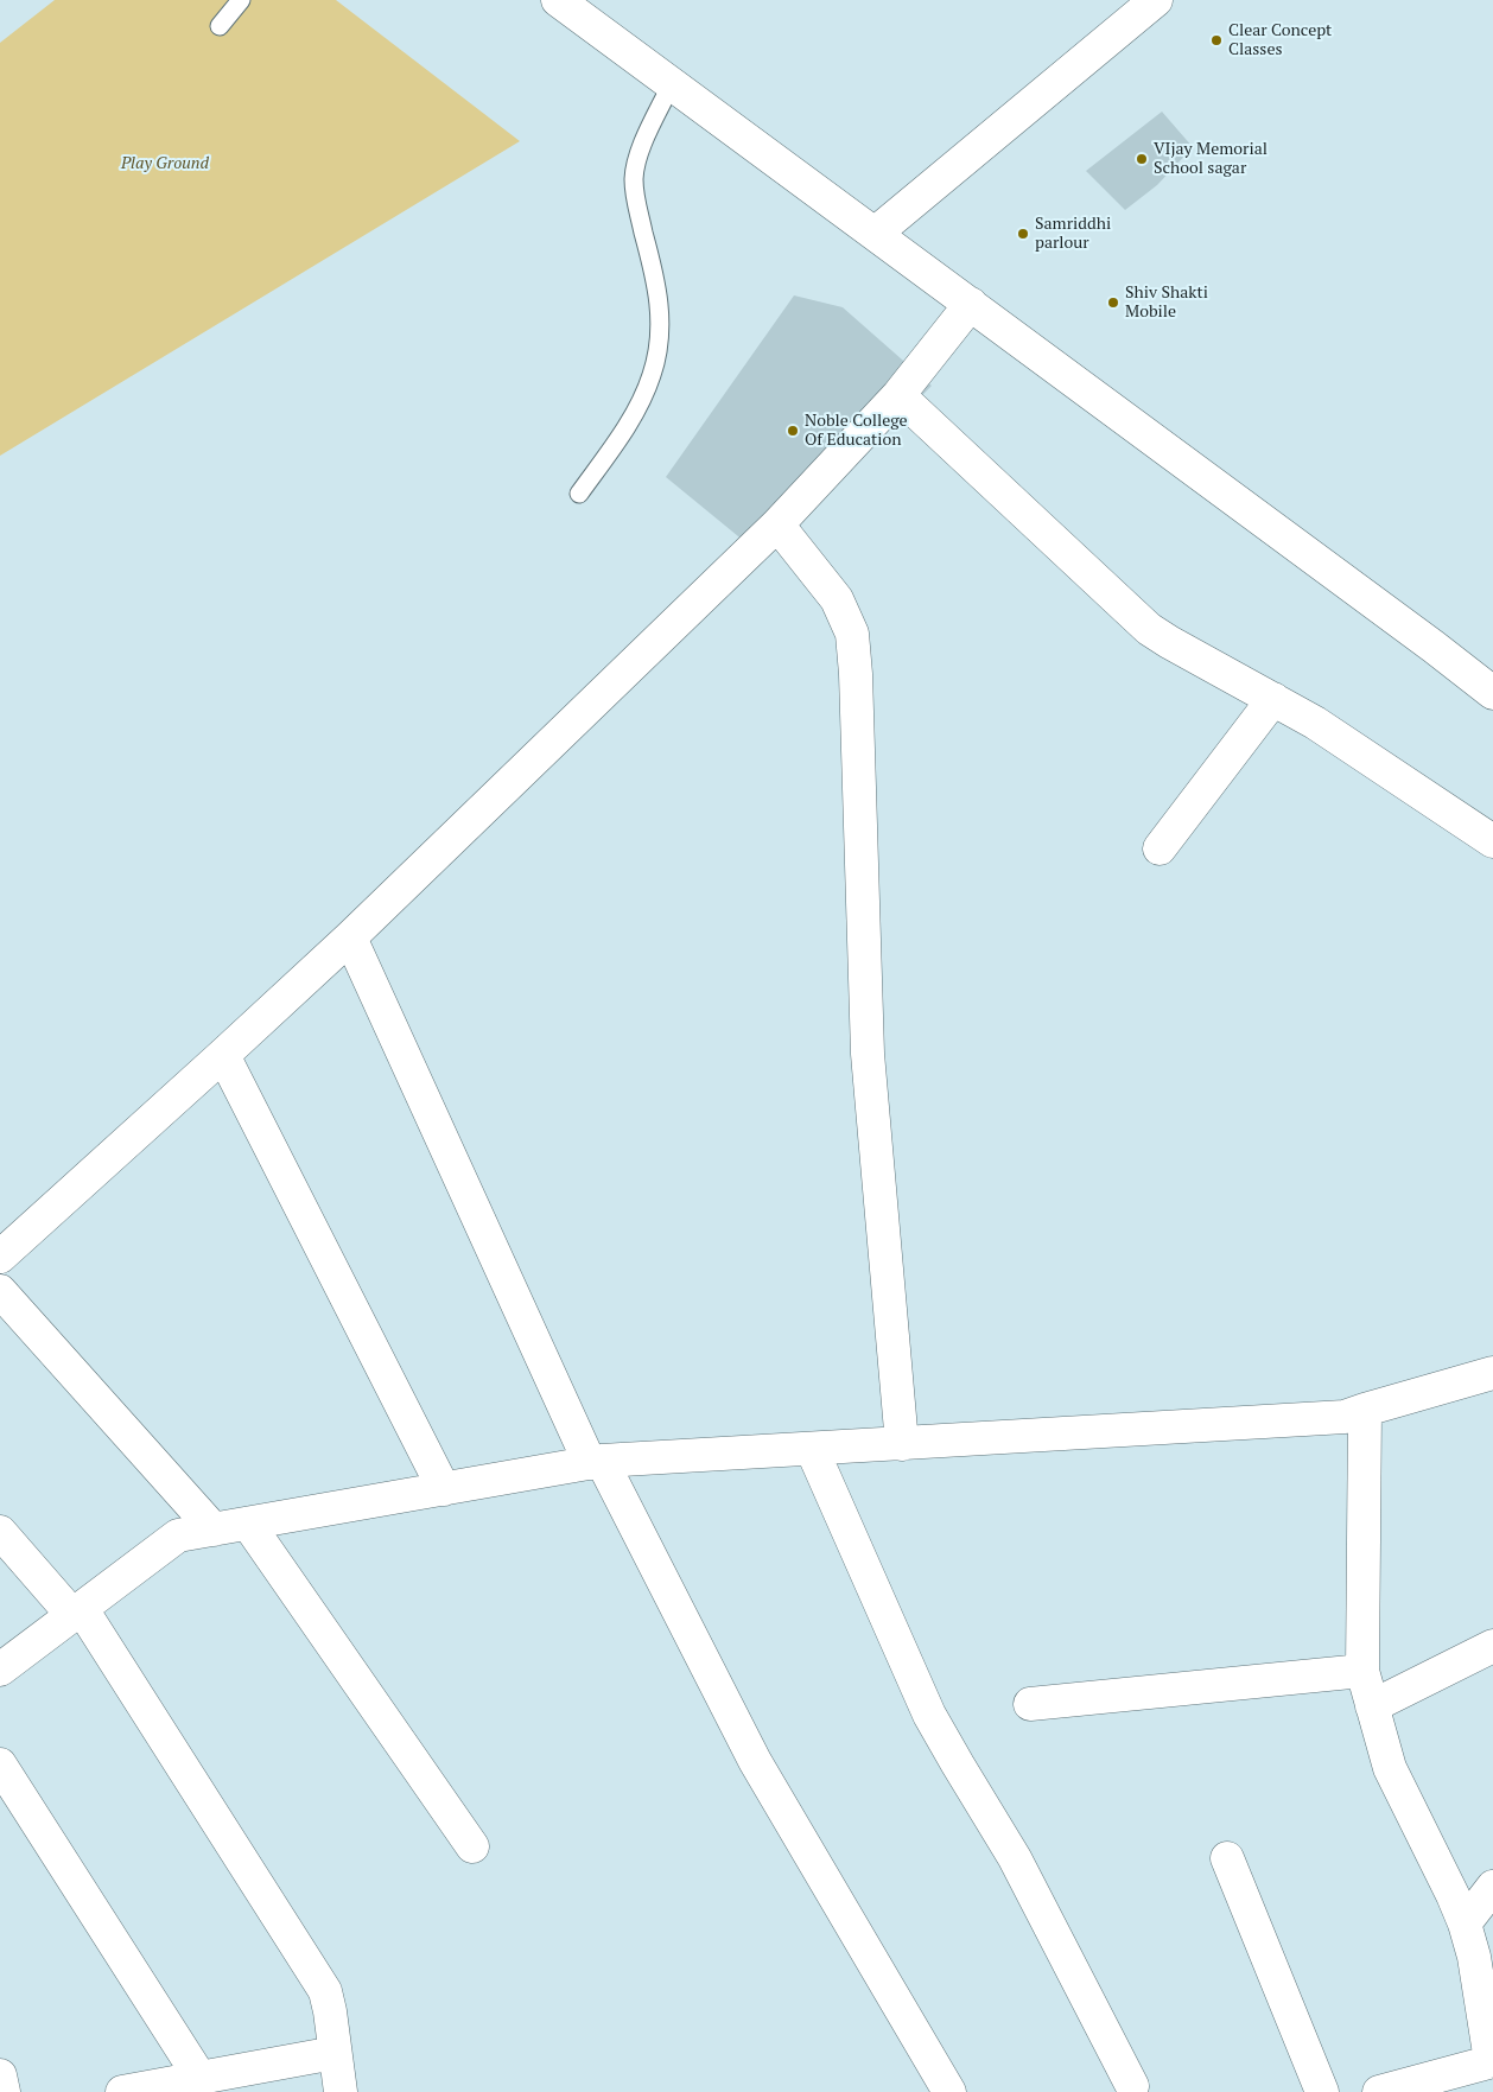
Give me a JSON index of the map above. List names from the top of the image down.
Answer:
{
  "parks": ["Play Ground"],
  "places": [
    "Clear Concept Classes",
    "VIjay Memorial School sagar",
    "Samriddhi parlour",
    "Shiv Shakti Mobile",
    "Noble College Of Education"
  ]
}
